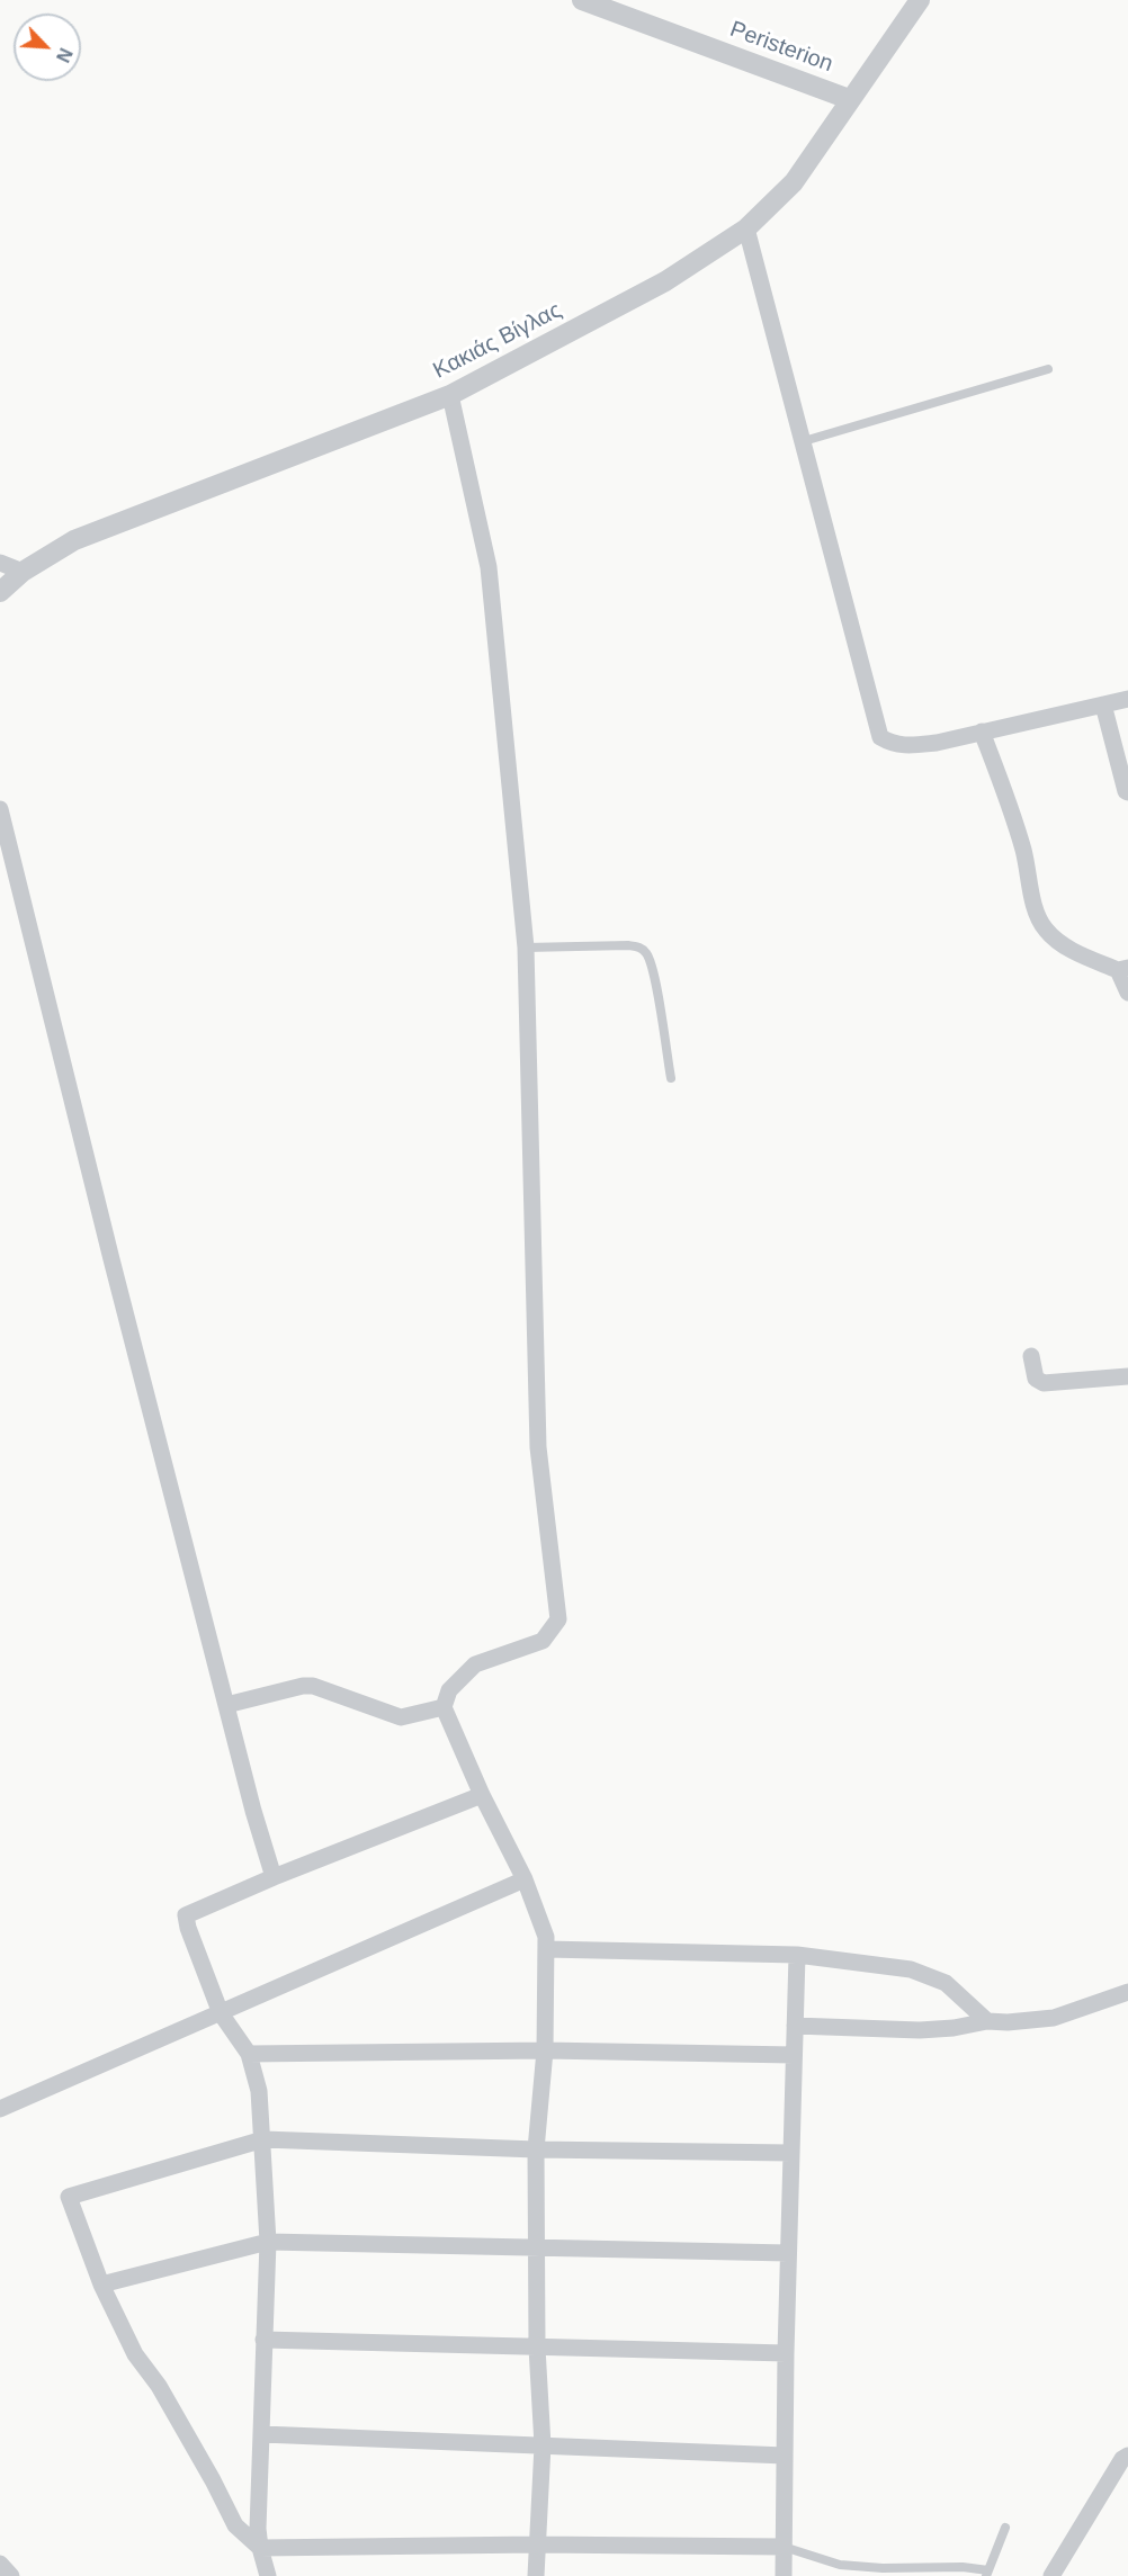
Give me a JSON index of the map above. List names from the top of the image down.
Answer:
{
  "streets": {
    "street": ["Peristerion", "Κακιάς Βίγλας"]
  },
  "crossings": [
    ["Peristerion", "Κακιάς Βίγλας"]
  ],
  "north": "bottom right"
}
